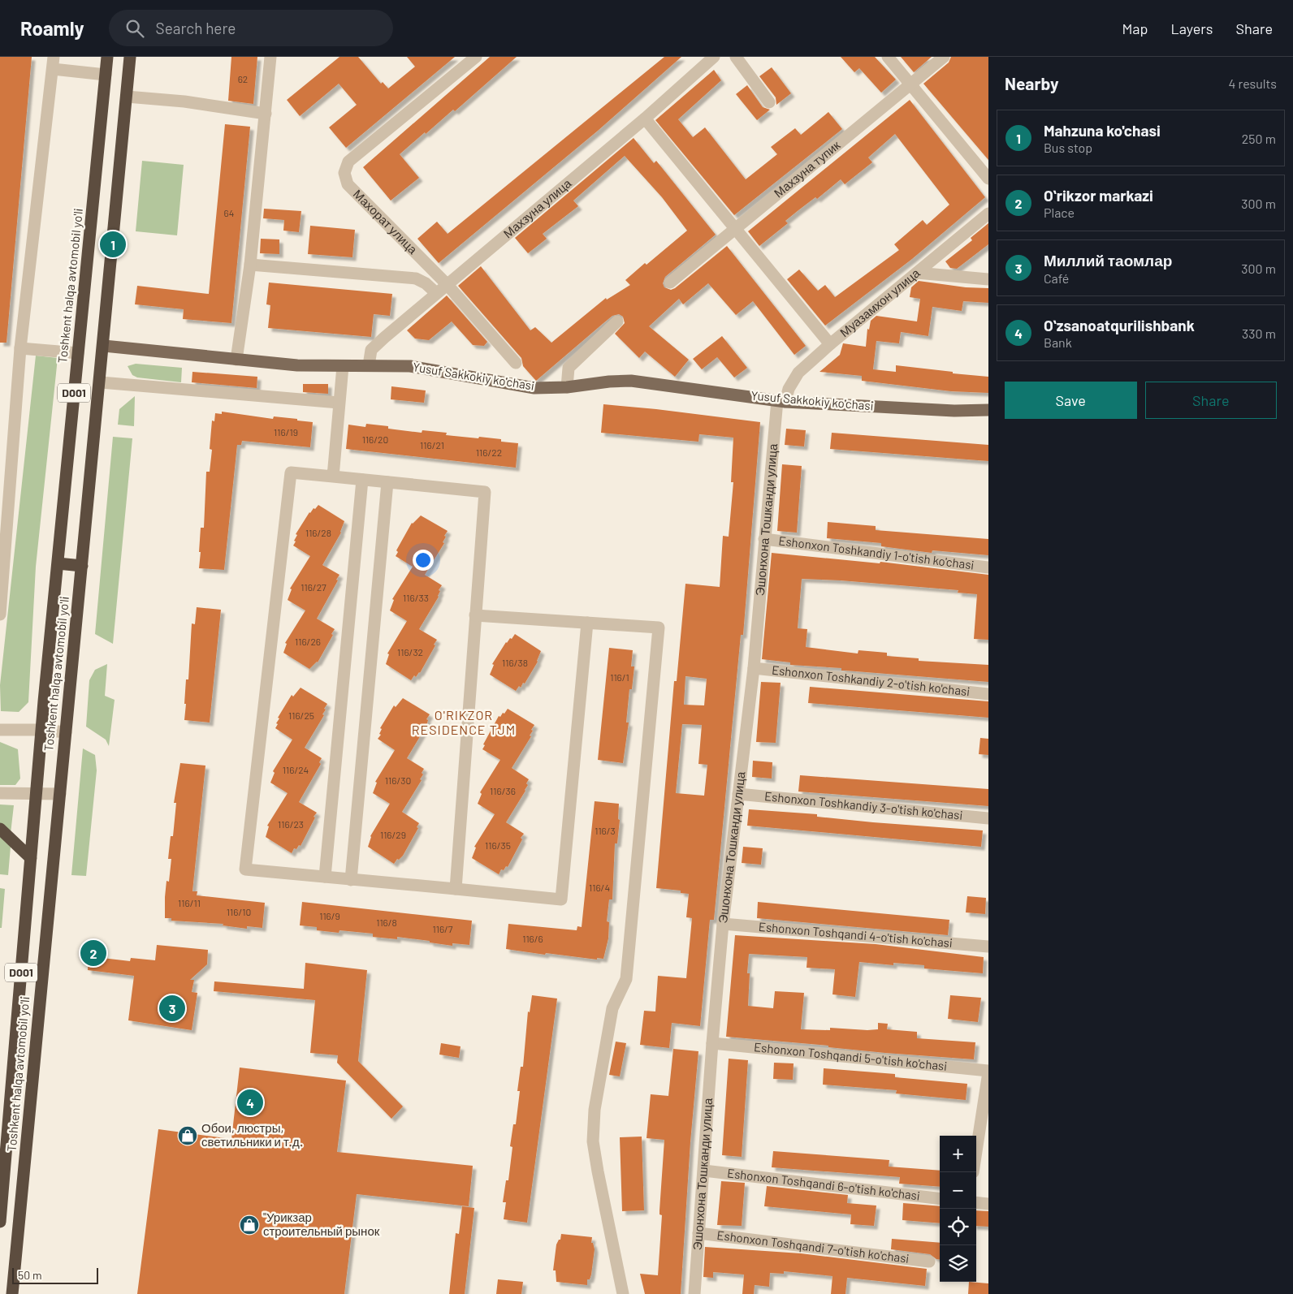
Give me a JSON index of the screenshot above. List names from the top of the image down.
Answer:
{
  "streets": {
    "highway": ["Toshkent halqa avtomobil yo'li", "D001"],
    "main road": ["Yusuf Sakkokiy ko'chasi"],
    "street": [
      "Махзуна тупик",
      "Махзуна улица",
      "Махорат улица",
      "Муазамхон улица",
      "Эшонхона Тошканди улица",
      "Eshonxon Toshkandiy 1-o'tish ko'chasi",
      "Eshonxon Toshkandiy 2-o'tish ko'chasi",
      "Eshonxon Toshkandiy 3-o'tish ko'chasi",
      "Eshonxon Toshqandi 4-o'tish ko'chasi",
      "Eshonxon Toshqandi 5-o'tish ko'chasi",
      "Eshonxon Toshqandi 6-o'tish ko'chasi",
      "Eshonxon Toshqandi 7-o'tish ko'chasi"
    ]
  },
  "crossings": [
    ["Махзуна улица", "Махорат улица"],
    ["Махзуна улица", "Yusuf Sakkokiy ko'chasi"],
    ["Toshkent halqa avtomobil yo'li", "Yusuf Sakkokiy ko'chasi"],
    ["Муазамхон улица", "Yusuf Sakkokiy ko'chasi"],
    ["Муазамхон улица", "Эшонхона Тошканди улица"],
    ["Yusuf Sakkokiy ko'chasi", "Эшонхона Тошканди улица"],
    ["Эшонхона Тошканди улица", "Eshonxon Toshkandiy 1-o'tish ko'chasi"],
    ["Эшонхона Тошканди улица", "Eshonxon Toshkandiy 2-o'tish ko'chasi"],
    ["Эшонхона Тошканди улица", "Eshonxon Toshkandiy 3-o'tish ko'chasi"],
    ["Эшонхона Тошканди улица", "Eshonxon Toshqandi 4-o'tish ko'chasi"],
    ["Эшонхона Тошканди улица", "Eshonxon Toshqandi 5-o'tish ko'chasi"],
    ["Эшонхона Тошканди улица", "Eshonxon Toshqandi 6-o'tish ko'chasi"],
    ["Эшонхона Тошканди улица", "Eshonxon Toshqandi 7-o'tish ko'chasi"]
  ],
  "districts": ["O'RIKZOR RESIDENCE TJM"],
  "places": {
    "shop": ["Обои, люстры, светильники и т.д.", "\"Урикзар строительный рынок"]
  },
  "house_numbers": [
    "62",
    "64",
    "116/19",
    "116/20",
    "116/21",
    "116/22",
    "116/28",
    "116/27",
    "116/33",
    "116/26",
    "116/32",
    "116/38",
    "116/1",
    "116/25",
    "116/24",
    "116/30",
    "116/36",
    "116/23",
    "116/3",
    "116/29",
    "116/35",
    "116/4",
    "116/11",
    "116/10",
    "116/9",
    "116/8",
    "116/7",
    "116/6"
  ],
  "scale_bar": "50 m",
  "page": {
    "header": "Roamly",
    "search": "Search here",
    "nav": ["Map", "Layers", "Share"],
    "heading": ["Nearby", "4 results"],
    "list": [
      {
        "mark": "1",
        "name": "Mahzuna ko'chasi",
        "note": "Bus stop",
        "value": "250 m"
      },
      {
        "mark": "2",
        "name": "Oʻrikzor markazi",
        "note": "Place",
        "value": "300 m"
      },
      {
        "mark": "3",
        "name": "Миллий таомлар",
        "note": "Café",
        "value": "300 m"
      },
      {
        "mark": "4",
        "name": "Oʻzsanoatqurilishbank",
        "note": "Bank",
        "value": "330 m"
      }
    ],
    "pins": [
      "1",
      "2",
      "3",
      "4"
    ],
    "buttons": ["Save", "Share"],
    "map_buttons": ["+", "−"],
    "scale": "50 m"
  }
}
